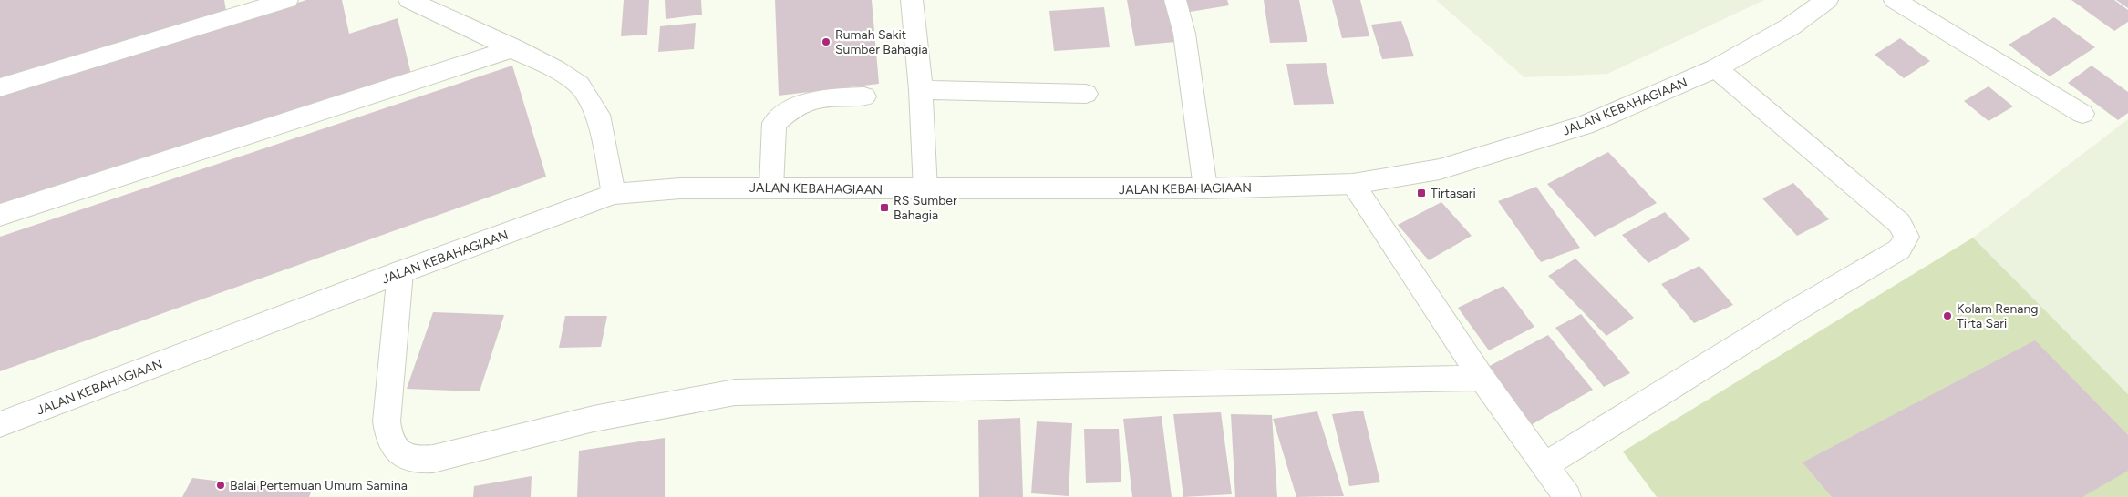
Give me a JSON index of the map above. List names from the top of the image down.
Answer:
{
  "streets": {
    "street": ["JALAN KEBAHAGIAAN"]
  },
  "places": {
    "other": ["Rumah Sakit Sumber Bahagia", "Kolam Renang Tirta Sari", "Balai Pertemuan Umum Samina"],
    "transit": ["Tirtasari", "RS Sumber Bahagia"]
  }
}
